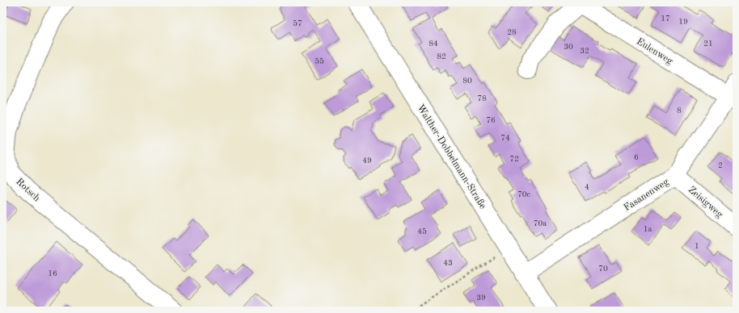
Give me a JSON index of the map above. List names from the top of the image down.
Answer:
{
  "streets": {
    "street": [
      "Eulenweg",
      "Walther-Dobbelmann-Straße",
      "Rotsch",
      "Fasanenweg",
      "Zeisigweg"
    ]
  },
  "crossings": [
    ["Eulenweg", "Fasanenweg"],
    ["Walther-Dobbelmann-Straße", "Fasanenweg"],
    ["Fasanenweg", "Zeisigweg"]
  ],
  "house_numbers": [
    "17",
    "19",
    "57",
    "28",
    "84",
    "21",
    "30",
    "32",
    "82",
    "55",
    "80",
    "78",
    "8",
    "76",
    "74",
    "6",
    "72",
    "49",
    "2",
    "4",
    "70c",
    "70a",
    "1a",
    "45",
    "1",
    "43",
    "70",
    "16",
    "39"
  ]
}
